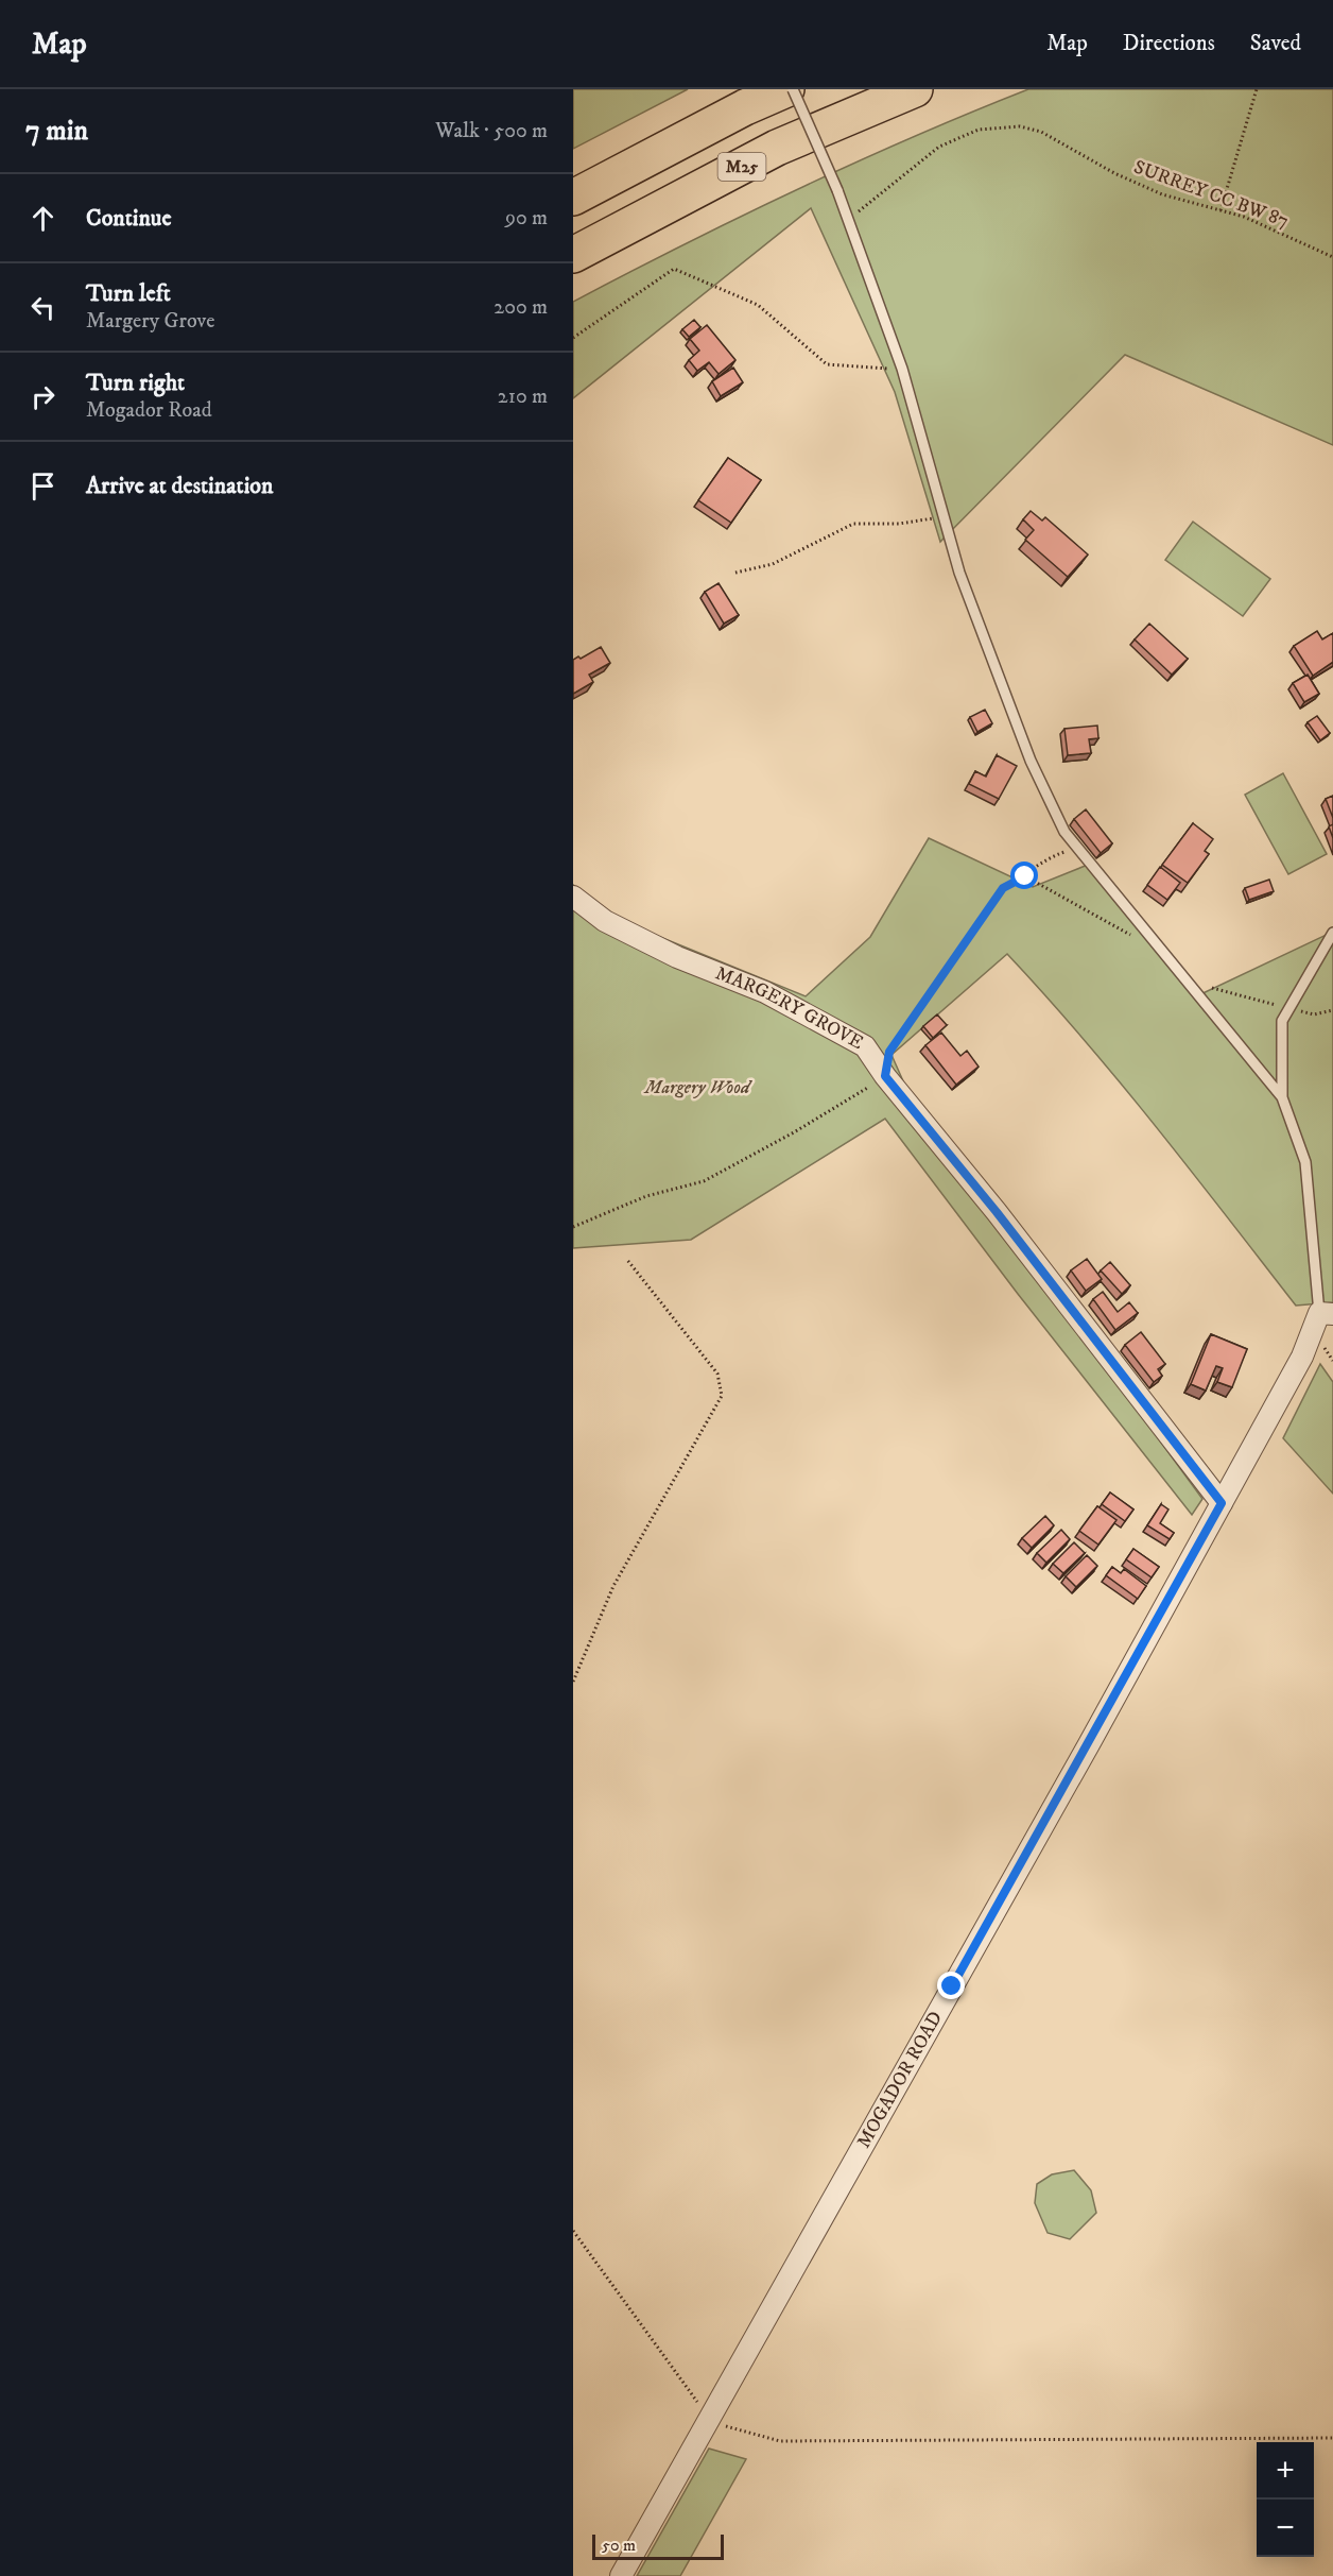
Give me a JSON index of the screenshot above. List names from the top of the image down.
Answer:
{
  "streets": {
    "highway": ["M25"],
    "street": ["MARGERY GROVE", "MOGADOR ROAD"],
    "path": ["SURREY CC BW 87"]
  },
  "crossings": [
    ["MARGERY GROVE", "MOGADOR ROAD"]
  ],
  "parks": ["Margery Wood"],
  "scale_bar": "50 m",
  "page": {
    "header": "Map",
    "nav": ["Map", "Directions", "Saved"],
    "heading": ["7 min", "Walk · 500 m"],
    "list": [
      ["Continue", "90 m"],
      ["Turn left", "Margery Grove", "200 m"],
      ["Turn right", "Mogador Road", "210 m"],
      "Arrive at destination"
    ],
    "map_buttons": ["+", "−"],
    "scale": "50 m"
  }
}
